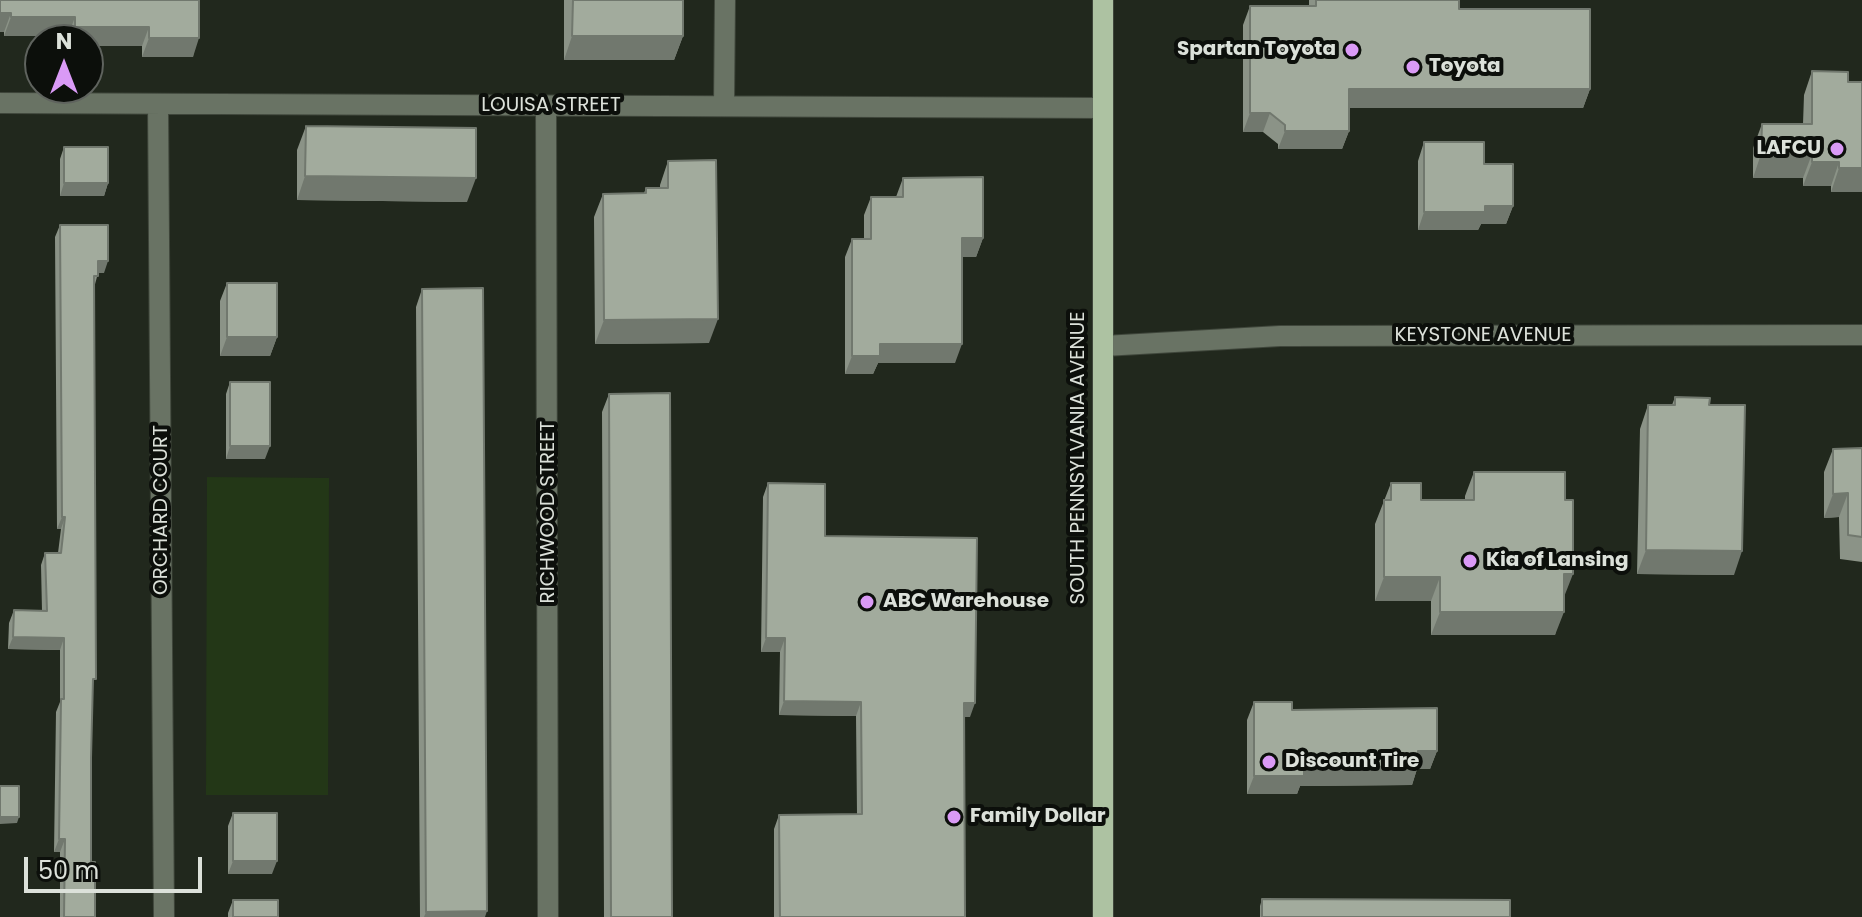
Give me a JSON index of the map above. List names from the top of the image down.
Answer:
{
  "streets": {
    "main road": ["SOUTH PENNSYLVANIA AVENUE"],
    "street": [
      "LOUISA STREET",
      "KEYSTONE AVENUE",
      "ORCHARD COURT",
      "RICHWOOD STREET"
    ]
  },
  "crossings": [
    ["LOUISA STREET", "SOUTH PENNSYLVANIA AVENUE"],
    ["LOUISA STREET", "ORCHARD COURT"],
    ["LOUISA STREET", "RICHWOOD STREET"],
    ["KEYSTONE AVENUE", "SOUTH PENNSYLVANIA AVENUE"]
  ],
  "places": [
    "Spartan Toyota",
    "Toyota",
    "LAFCU",
    "Kia of Lansing",
    "ABC Warehouse",
    "Discount Tire",
    "Family Dollar"
  ],
  "scale_bar": "50 m",
  "north": "top"
}
